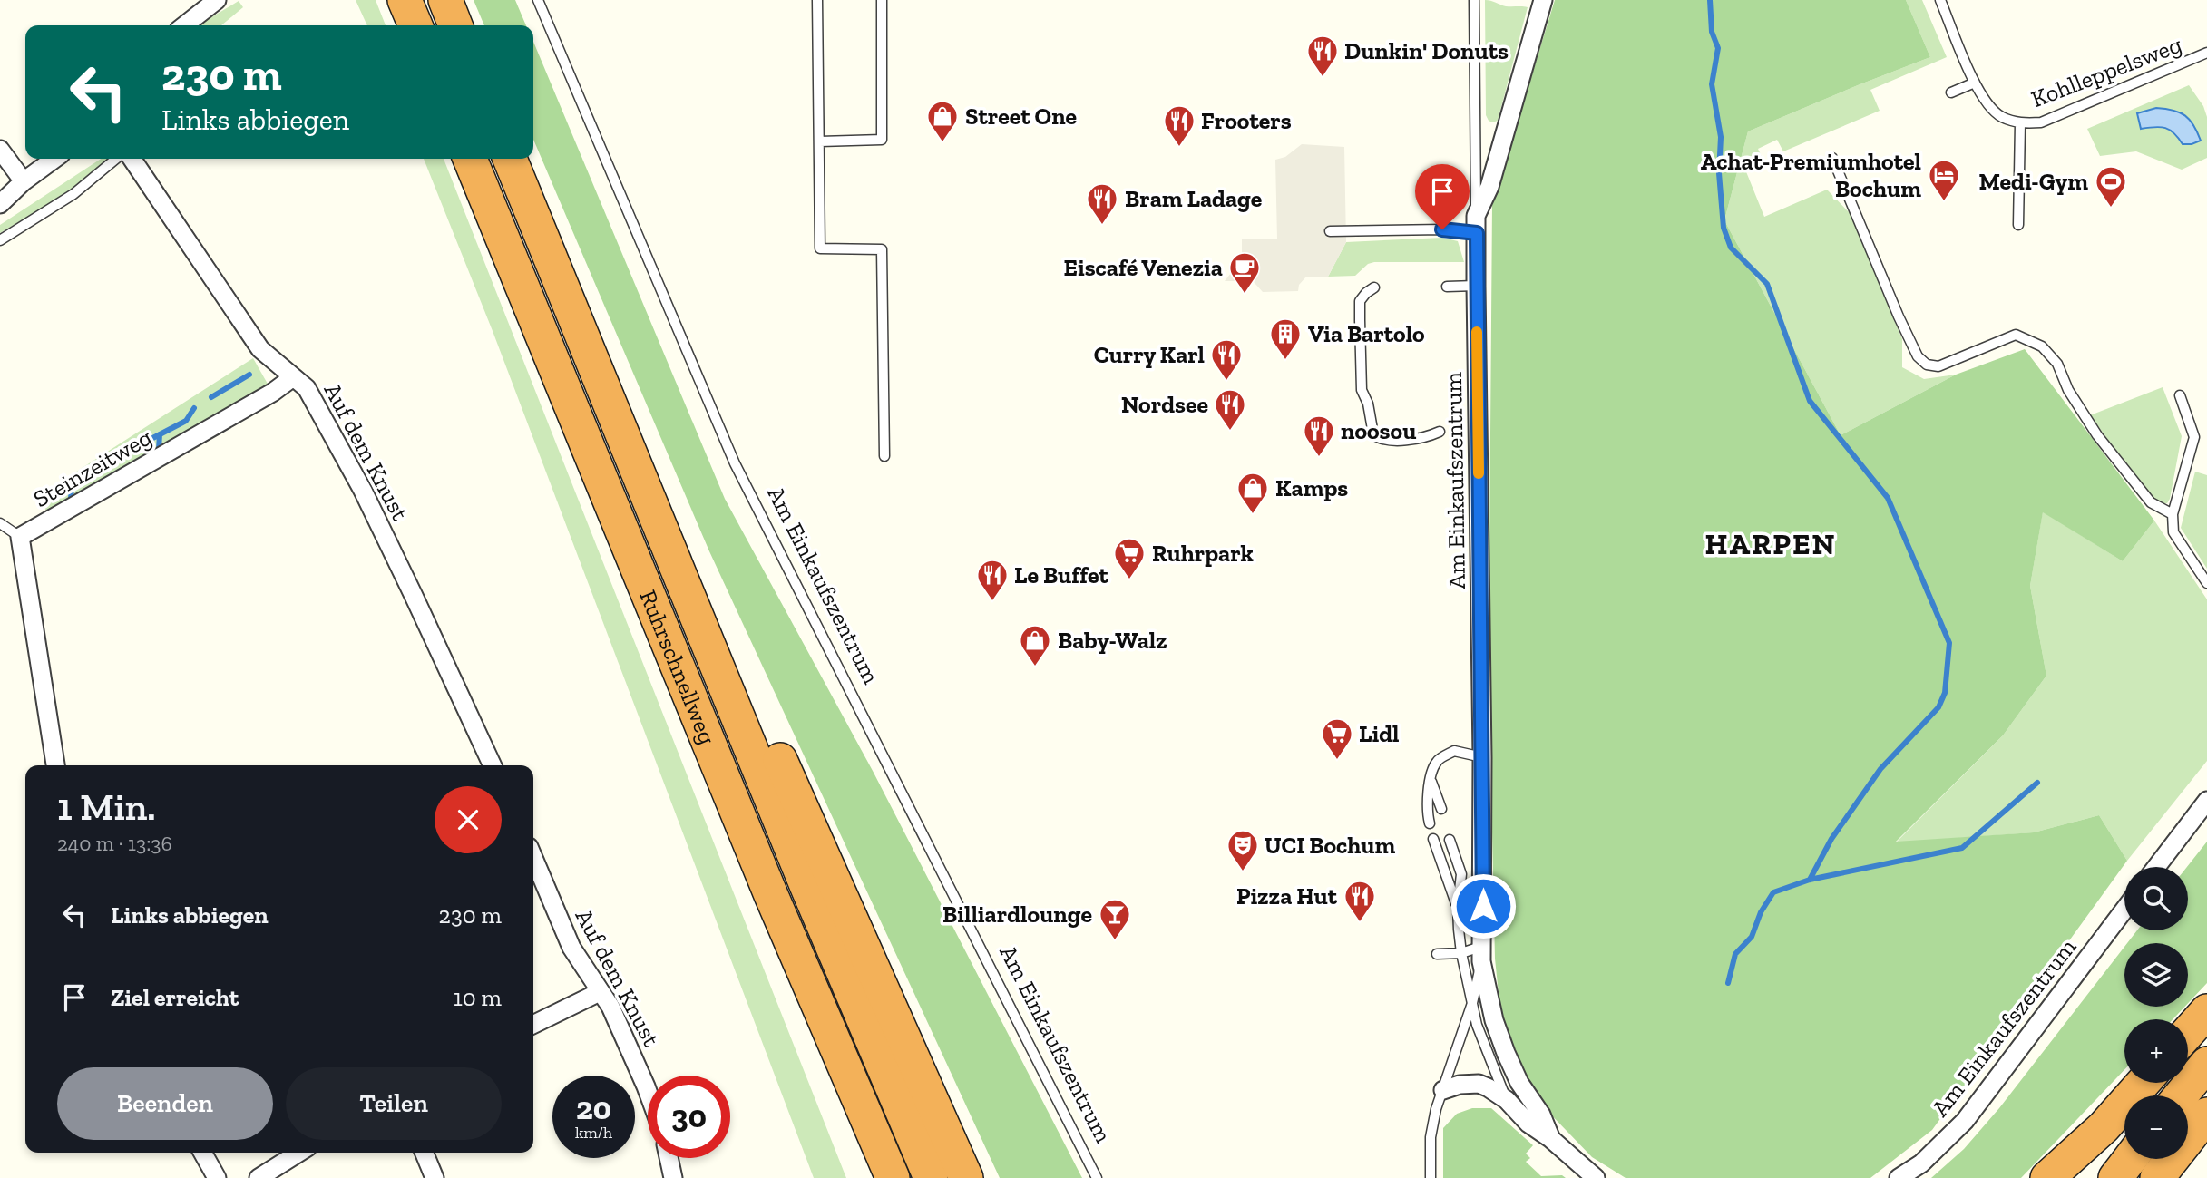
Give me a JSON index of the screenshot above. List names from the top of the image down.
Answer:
{
  "streets": {
    "highway": ["Ruhrschnellweg"],
    "street": ["Auf dem Knust", "Steinzeitweg", "Am Einkaufszentrum"],
    "lane": ["Kohlleppelsweg"]
  },
  "crossings": [
    ["Auf dem Knust", "Steinzeitweg"]
  ],
  "districts": ["HARPEN"],
  "places": {
    "restaurant": [
      "Dunkin' Donuts",
      "Frooters",
      "Bram Ladage",
      "Curry Karl",
      "Nordsee",
      "noosou",
      "Le Buffet",
      "Pizza Hut"
    ],
    "shop": ["Street One", "Kamps", "Baby-Walz"],
    "hotel": ["Achat-Premiumhotel Bochum"],
    "sports": ["Medi-Gym"],
    "cafe": ["Eiscafé Venezia"],
    "building": ["Via Bartolo"],
    "supermarket": ["Ruhrpark", "Lidl"],
    "theatre": ["UCI Bochum"],
    "bar": ["Billiardlounge"]
  },
  "page": {
    "turn": ["230 m", "Links abbiegen"],
    "heading": ["1 Min.", "240 m · 13:36"],
    "map_buttons": ["+", "−"],
    "list": [
      {
        "name": "Links abbiegen",
        "value": "230 m"
      },
      {
        "name": "Ziel erreicht",
        "value": "10 m"
      }
    ],
    "buttons": ["Beenden", "Teilen"],
    "speed": "20 km/h",
    "limit": "30"
  }
}
